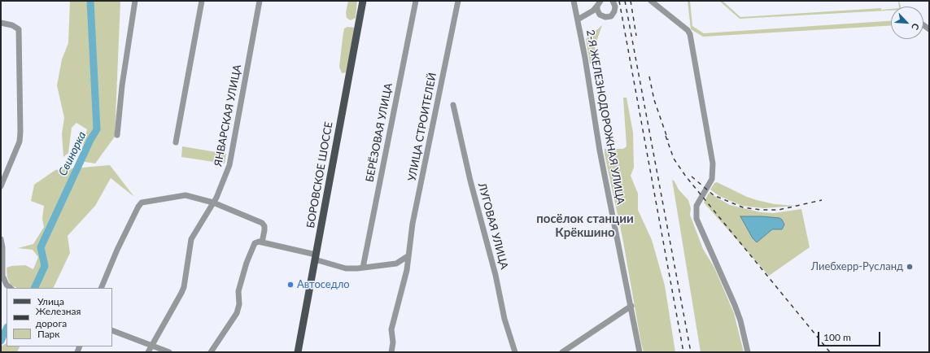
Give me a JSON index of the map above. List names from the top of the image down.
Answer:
{
  "streets": {
    "main road": ["БОРОВСКОЕ ШОССЕ"],
    "street": [
      "ЯНВАРСКАЯ УЛИЦА",
      "2-Я ЖЕЛЕЗНОДОРОЖНАЯ УЛИЦА",
      "УЛИЦА СТРОИТЕЛЕЙ",
      "БЕРЁЗОВАЯ УЛИЦА",
      "ЛУГОВАЯ УЛИЦА"
    ]
  },
  "districts": ["посёлок станции Крёкшино"],
  "water": ["Свинорка"],
  "places": ["Лиебхерр-Русланд", "Автоседло"],
  "legend": ["Улица", "Железная дорога", "Парк"],
  "scale_bar": "100 m",
  "north": "bottom right"
}
